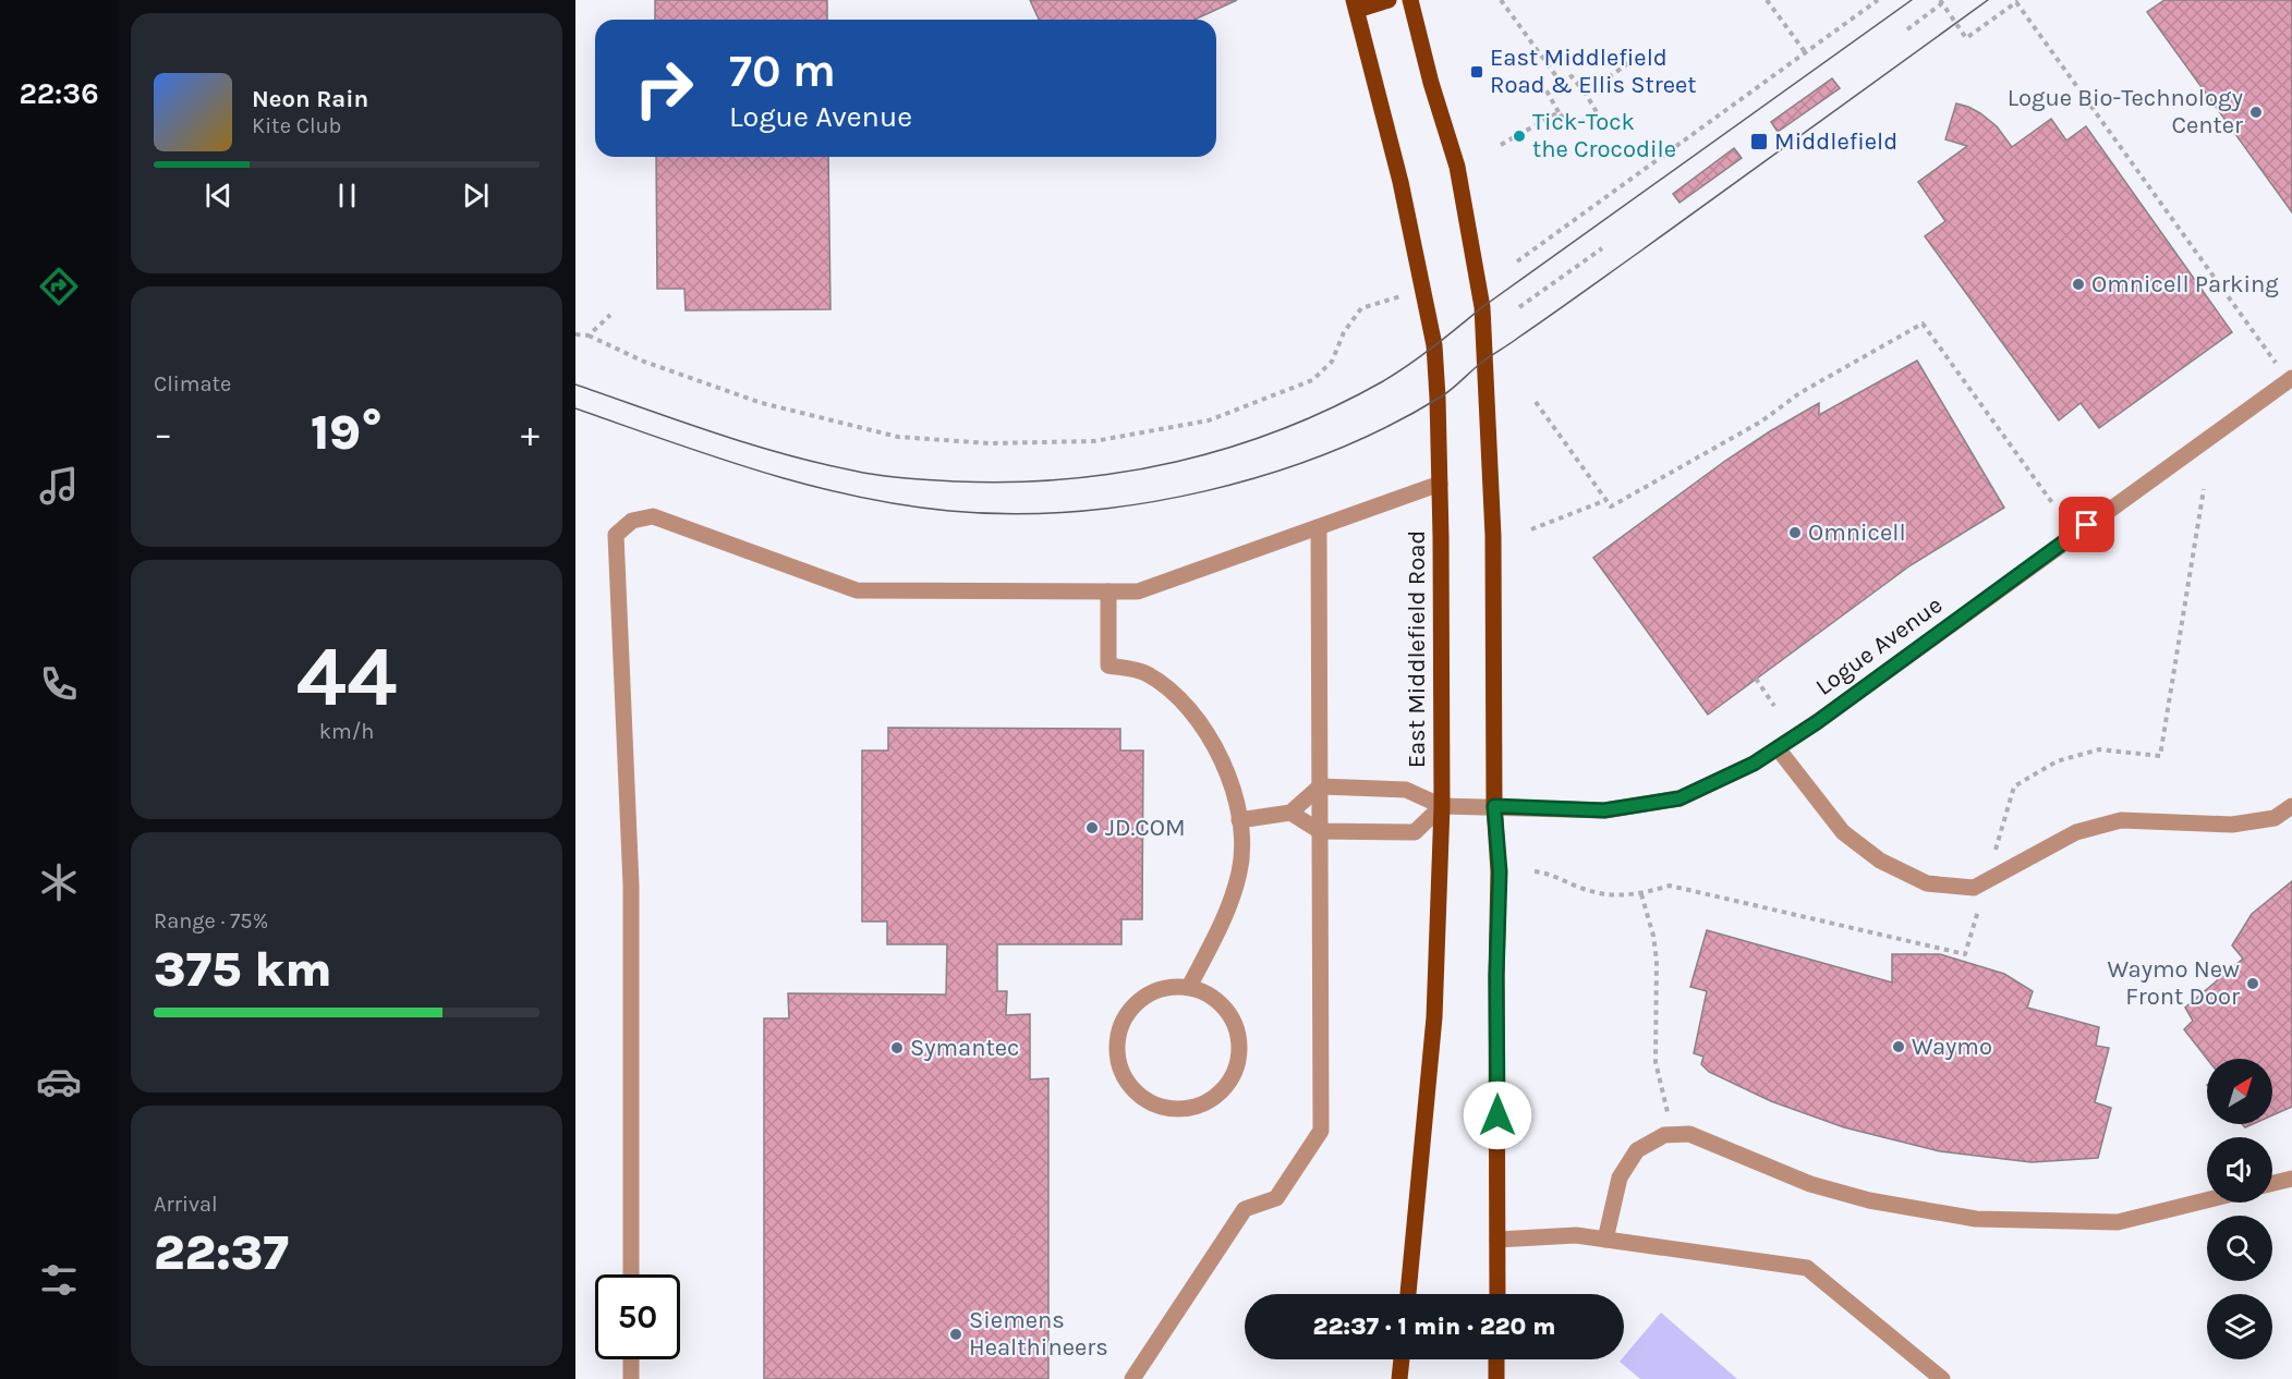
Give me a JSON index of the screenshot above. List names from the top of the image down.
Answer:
{
  "streets": {
    "main road": ["East Middlefield Road"],
    "street": ["Logue Avenue"]
  },
  "crossings": [
    ["Logue Avenue", "East Middlefield Road"]
  ],
  "places": {
    "transit": ["East Middlefield Road & Ellis Street", "Middlefield"],
    "other": [
      "Logue Bio-Technology Center",
      "Tick-Tock the Crocodile",
      "Omnicell Parking",
      "Omnicell",
      "JD.COM",
      "Waymo New Front Door",
      "Waymo",
      "Symantec",
      "Siemens Healthineers"
    ]
  },
  "north": "top right",
  "page": {
    "tabs": "22:36",
    "turn": ["70 m", "Logue Avenue"],
    "song": ["Neon Rain", "Kite Club"],
    "tile": [
      "Climate",
      ["44", "km/h"],
      ["Range · 75%", "375 km"],
      ["Arrival", "22:37"]
    ],
    "heat": ["−", "19°", "+"],
    "limit": "50",
    "trip": "22:37 · 1 min · 220 m"
  }
}
